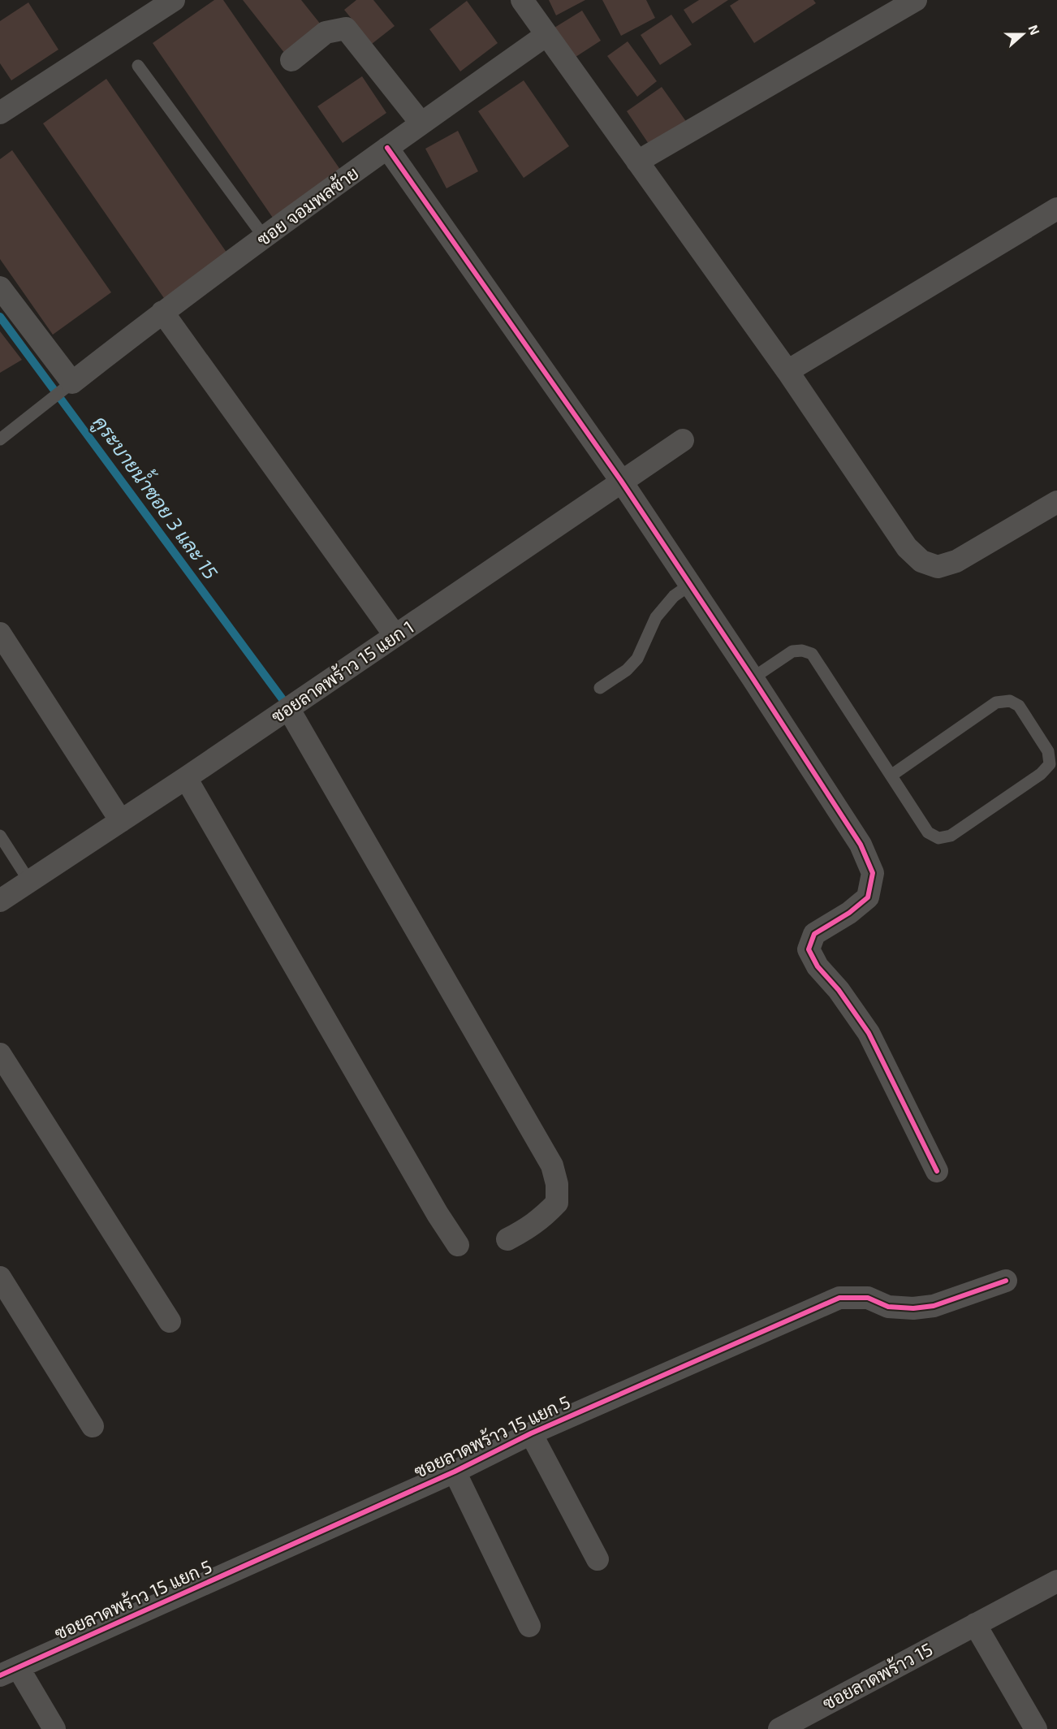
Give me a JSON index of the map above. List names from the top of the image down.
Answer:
{
  "streets": {
    "street": [
      "ซอย จอมพลซ้าย",
      "ซอยลาดพร้าว 15 แยก 1",
      "ซอยลาดพร้าว 15 แยก 5",
      "ซอยลาดพร้าว 15"
    ]
  },
  "water": ["คูระบายน้ำซอย 3 และ 15"],
  "north": "right"
}
